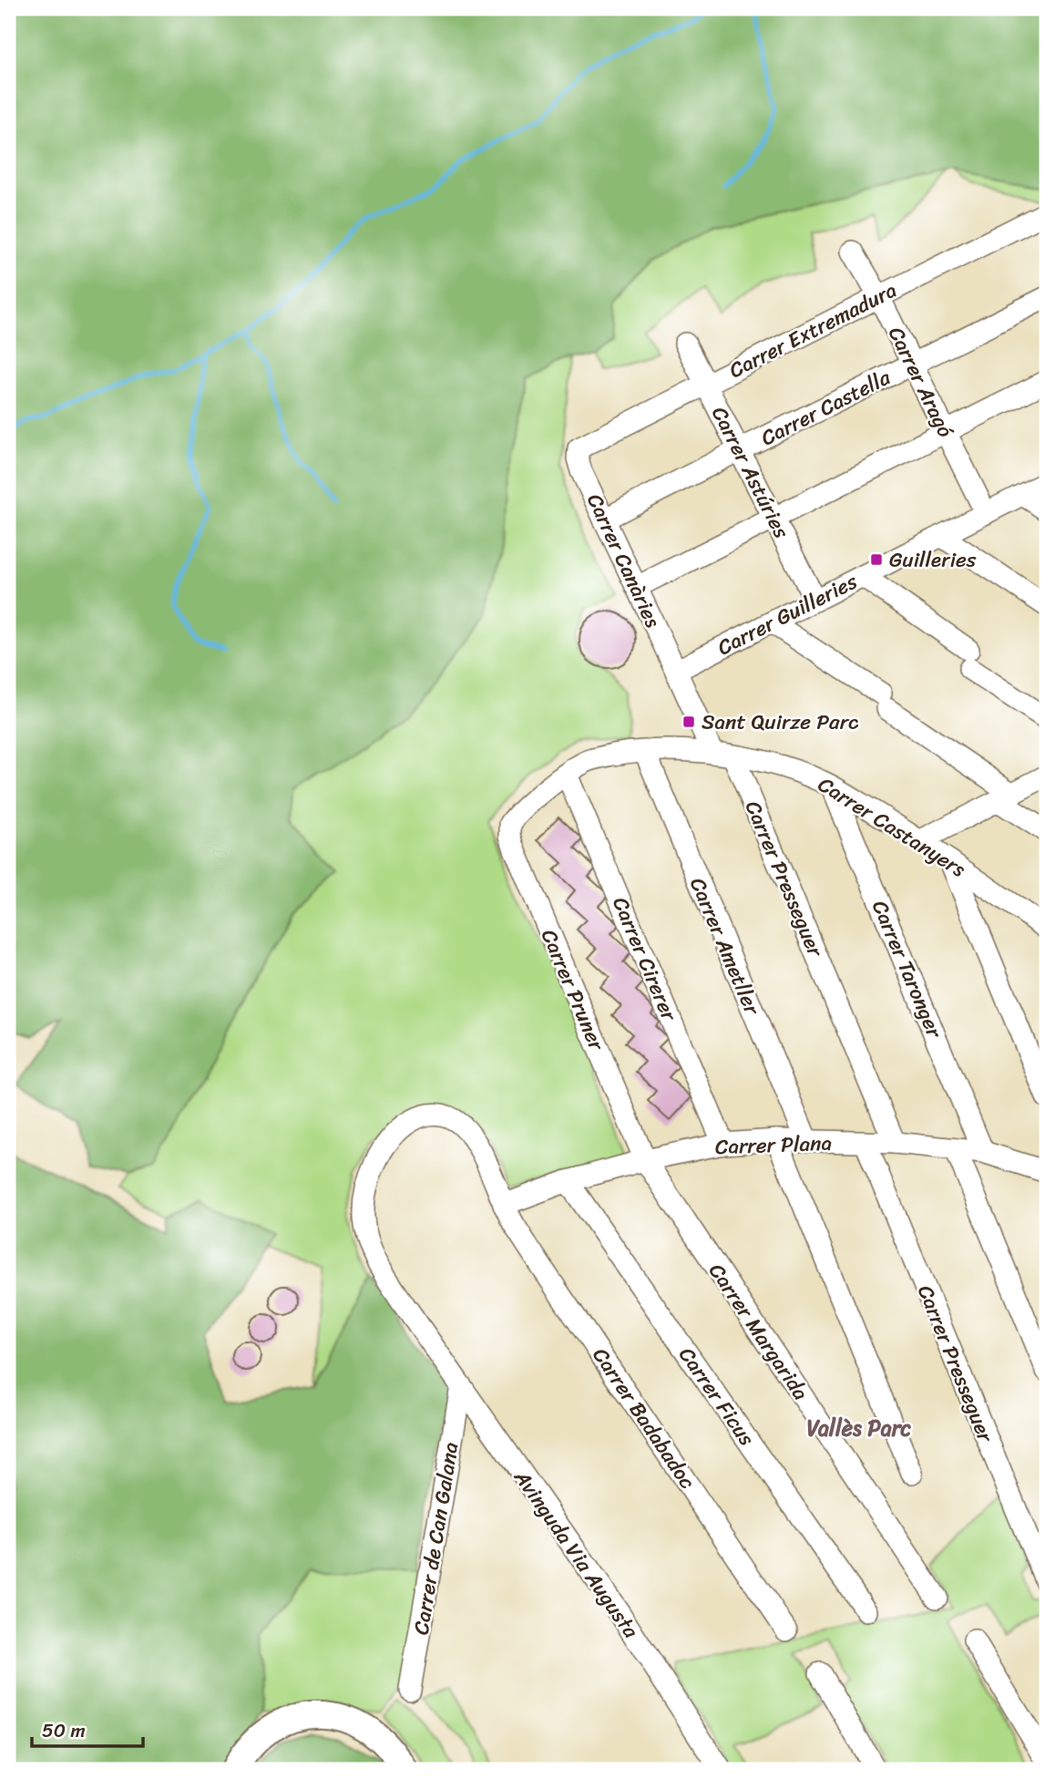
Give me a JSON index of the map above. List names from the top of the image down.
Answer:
{
  "streets": {
    "street": [
      "Carrer Extremadura",
      "Carrer Aragó",
      "Carrer Castella",
      "Carrer Astúries",
      "Carrer Canàries",
      "Carrer Guilleries",
      "Carrer Castanyers",
      "Carrer Presseguer",
      "Carrer Ametller",
      "Carrer Cirerer",
      "Carrer Taronger",
      "Carrer Pruner",
      "Carrer Plana",
      "Carrer Margarida",
      "Carrer Ficus",
      "Carrer Badabadoc",
      "Carrer de Can Galana",
      "Avinguda Via Augusta"
    ]
  },
  "crossings": [
    ["Carrer Extremadura", "Carrer Aragó"],
    ["Carrer Extremadura", "Carrer Astúries"],
    ["Carrer Extremadura", "Carrer Canàries"],
    ["Carrer Aragó", "Carrer Castella"],
    ["Carrer Aragó", "Carrer Guilleries"],
    ["Carrer Castella", "Carrer Astúries"],
    ["Carrer Castella", "Carrer Canàries"],
    ["Carrer Astúries", "Carrer Guilleries"],
    ["Carrer Canàries", "Carrer Guilleries"],
    ["Carrer Castanyers", "Carrer Presseguer"],
    ["Carrer Castanyers", "Carrer Ametller"],
    ["Carrer Castanyers", "Carrer Cirerer"],
    ["Carrer Castanyers", "Carrer Taronger"],
    ["Carrer Castanyers", "Carrer Pruner"],
    ["Carrer Presseguer", "Carrer Plana"],
    ["Carrer Ametller", "Carrer Plana"],
    ["Carrer Cirerer", "Carrer Plana"],
    ["Carrer Taronger", "Carrer Plana"],
    ["Carrer Pruner", "Carrer Plana"],
    ["Carrer Pruner", "Carrer Margarida"],
    ["Carrer Plana", "Carrer Margarida"],
    ["Carrer Plana", "Carrer Ficus"],
    ["Carrer Plana", "Carrer Badabadoc"],
    ["Carrer Badabadoc", "Avinguda Via Augusta"],
    ["Carrer de Can Galana", "Avinguda Via Augusta"]
  ],
  "districts": ["Vallès Parc"],
  "places": {
    "transit": ["Guilleries", "Sant Quirze Parc"]
  },
  "scale_bar": "50 m"
}
